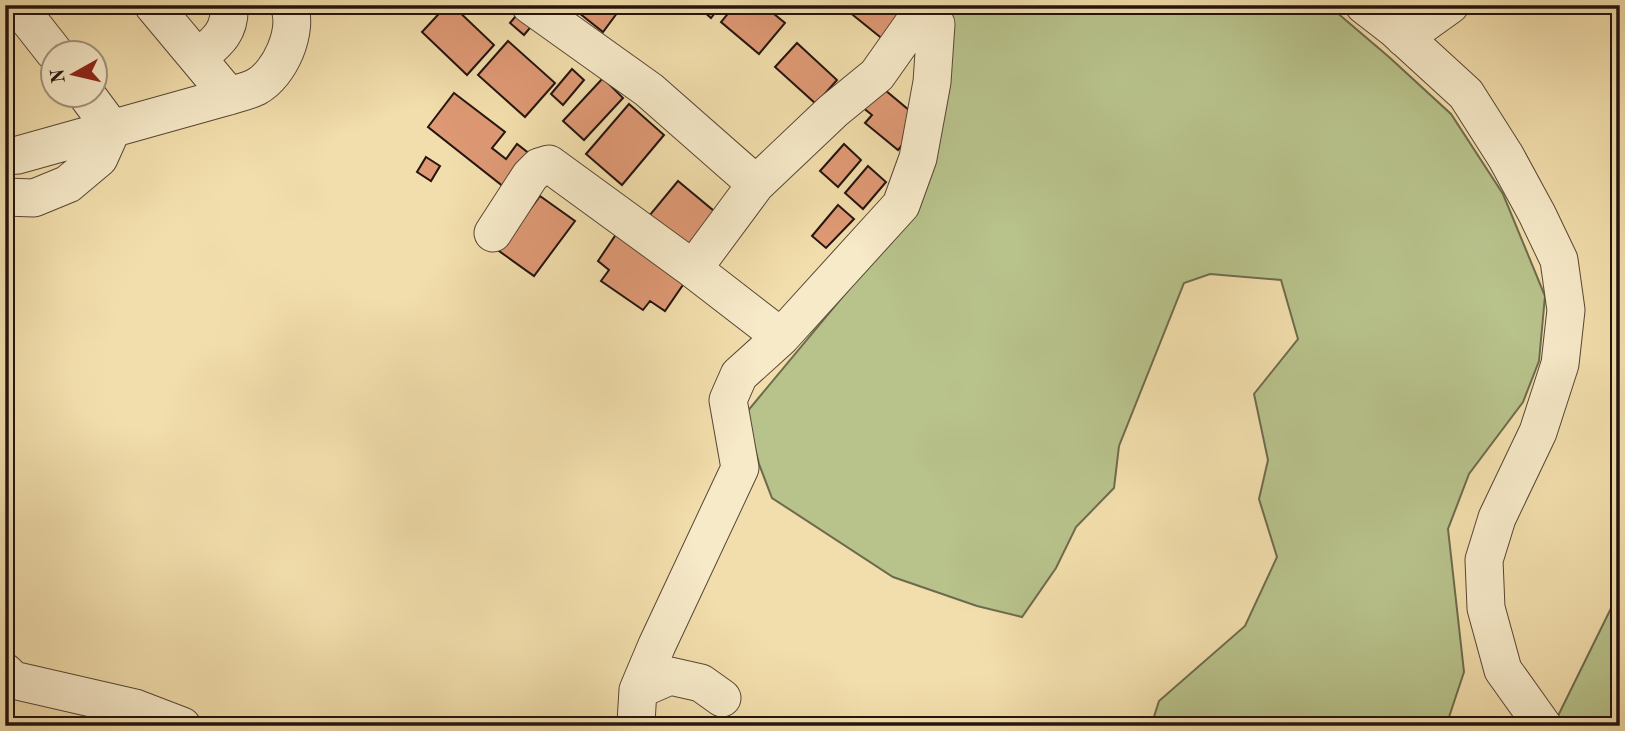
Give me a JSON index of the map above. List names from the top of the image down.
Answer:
{
  "north": "left"
}
